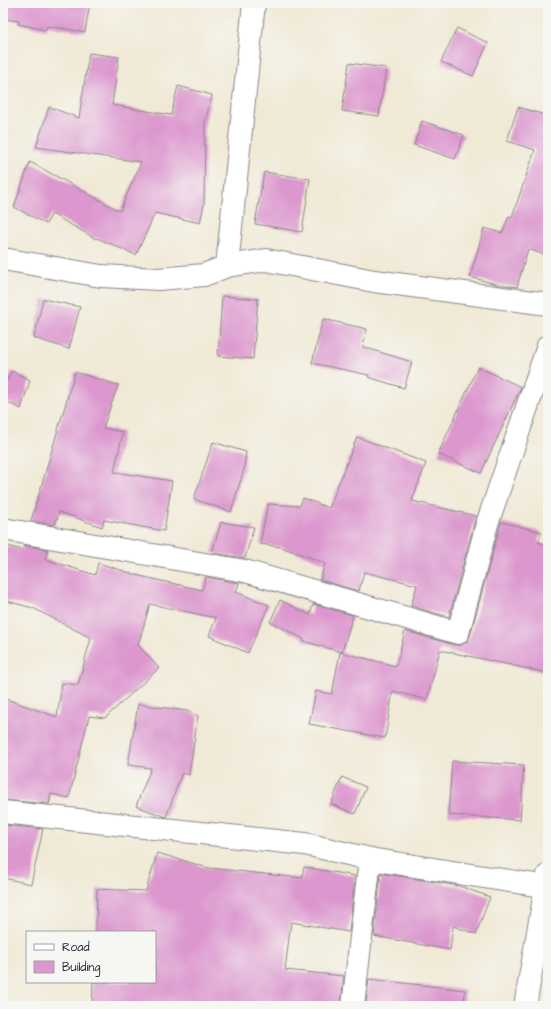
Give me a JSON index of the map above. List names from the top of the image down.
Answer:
{
  "legend": ["Road", "Building"]
}
